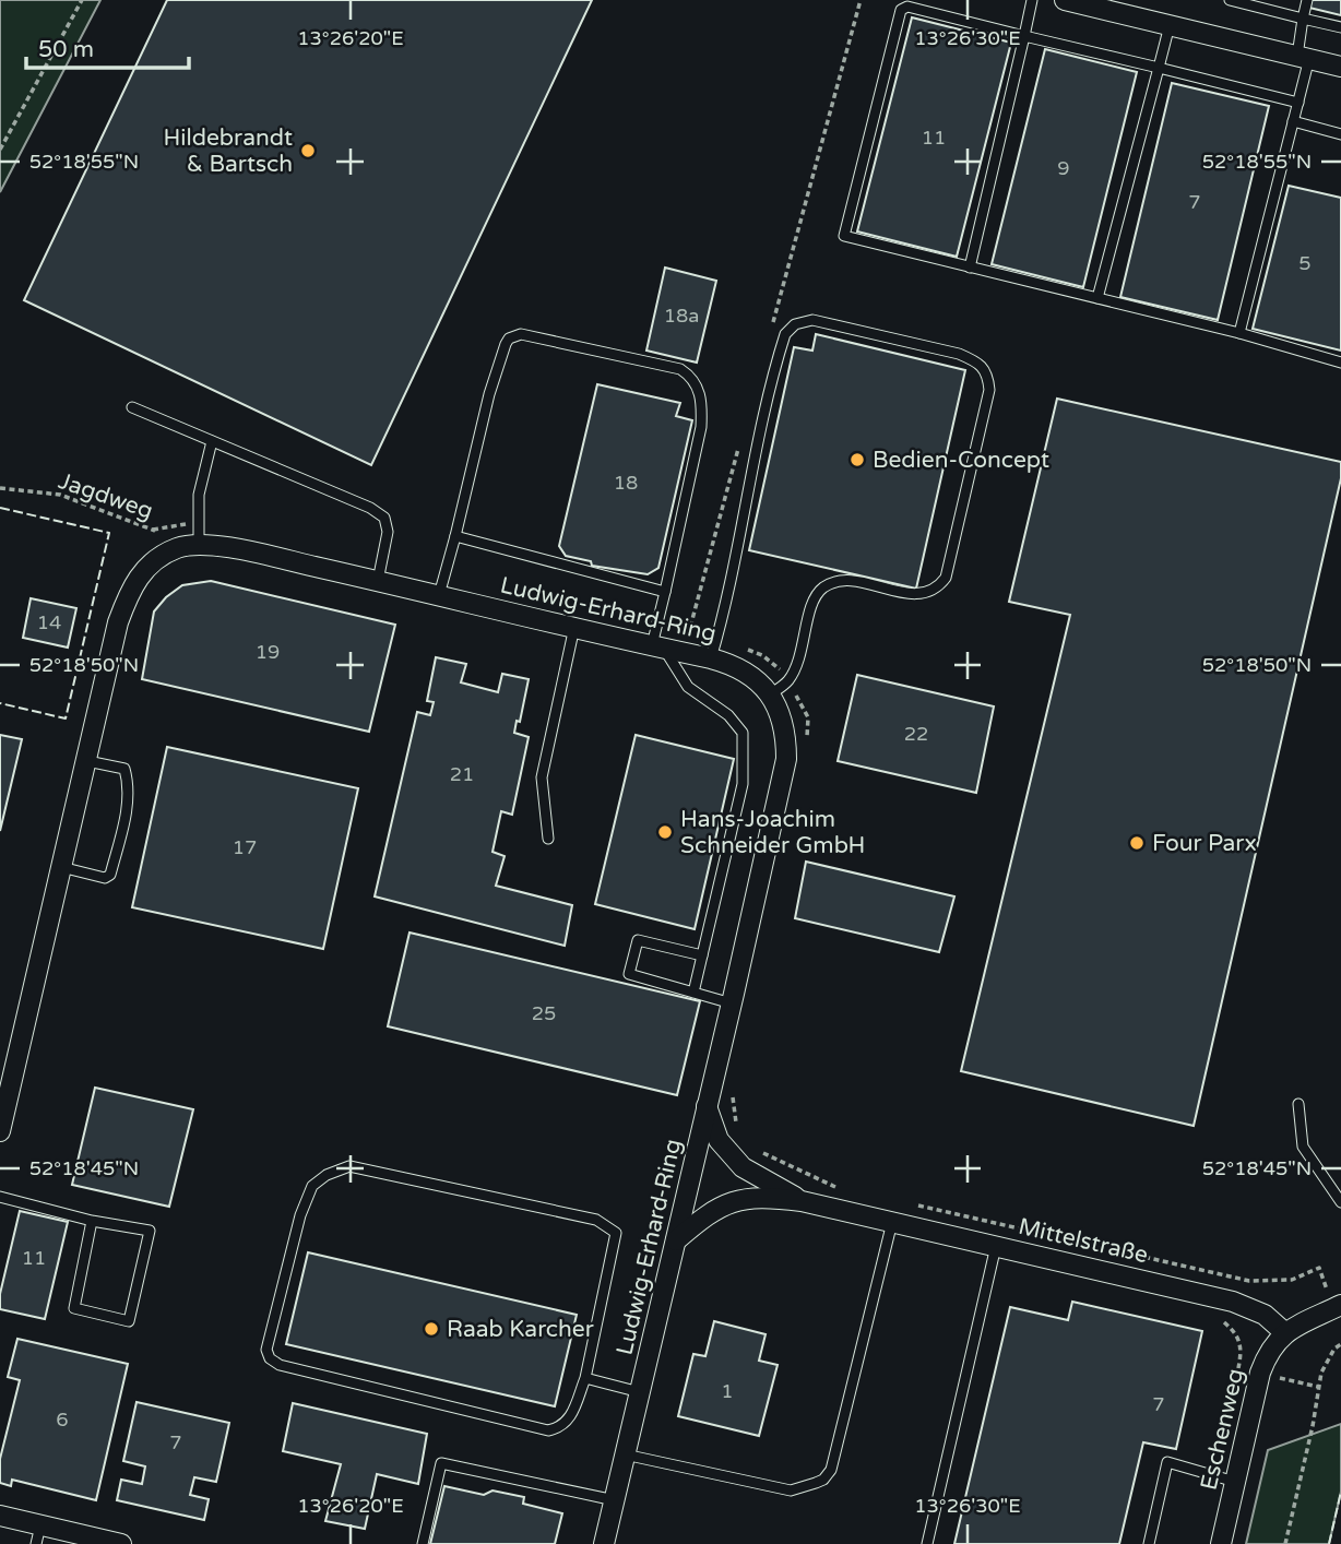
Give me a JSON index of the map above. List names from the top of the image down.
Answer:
{
  "streets": {
    "street": ["Ludwig-Erhard-Ring", "Mittelstraße", "Eschenweg"],
    "path": ["Jagdweg"]
  },
  "crossings": [
    ["Ludwig-Erhard-Ring", "Mittelstraße"],
    ["Mittelstraße", "Eschenweg"]
  ],
  "places": [
    "Hildebrandt & Bartsch",
    "Bedien-Concept",
    "Hans-Joachim Schneider GmbH",
    "Four Parx",
    "Raab Karcher"
  ],
  "house_numbers": [
    "11",
    "9",
    "7",
    "5",
    "18a",
    "18",
    "14",
    "19",
    "22",
    "21",
    "17",
    "25",
    "11",
    "1",
    "7",
    "6",
    "7"
  ],
  "scale_bar": "50 m",
  "coordinates": [
    "13°26'20\"E",
    "13°26'30\"E",
    "52°18'55\"N",
    "52°18'50\"N",
    "52°18'45\"N"
  ]
}
